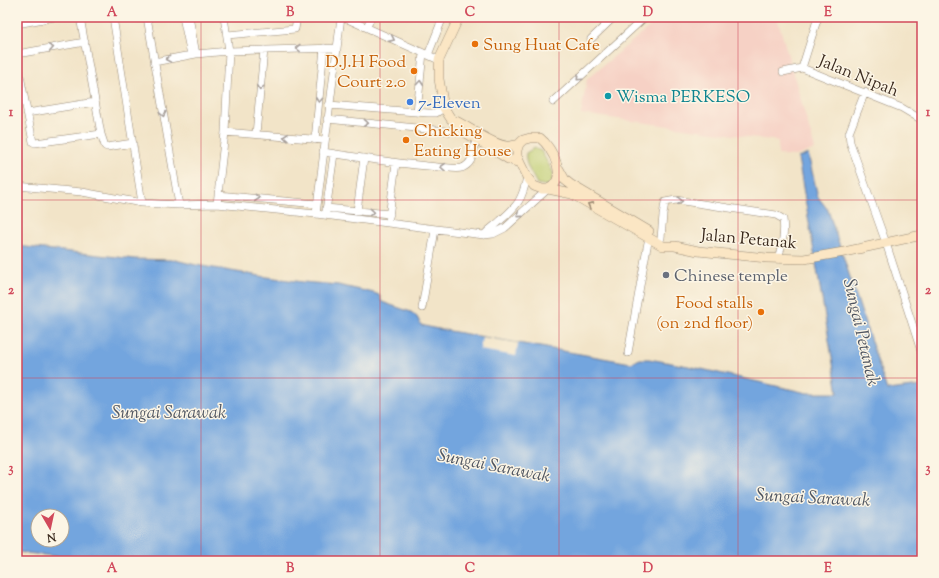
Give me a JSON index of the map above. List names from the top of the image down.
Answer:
{
  "streets": {
    "street": ["Jalan Nipah", "Jalan Petanak"]
  },
  "water": ["Sungai Petanak", "Sungai Sarawak"],
  "places": [
    "Sung Huat Cafe",
    "D.J.H Food Court 2.0",
    "Wisma PERKESO",
    "7-Eleven",
    "Chicking Eating House",
    "Chinese temple",
    "Food stalls (on 2nd floor)"
  ],
  "north": "bottom",
  "grid": {
    "columns": [
      "A",
      "B",
      "C",
      "D",
      "E"
    ],
    "rows": ["1", "2", "3"]
  }
}
